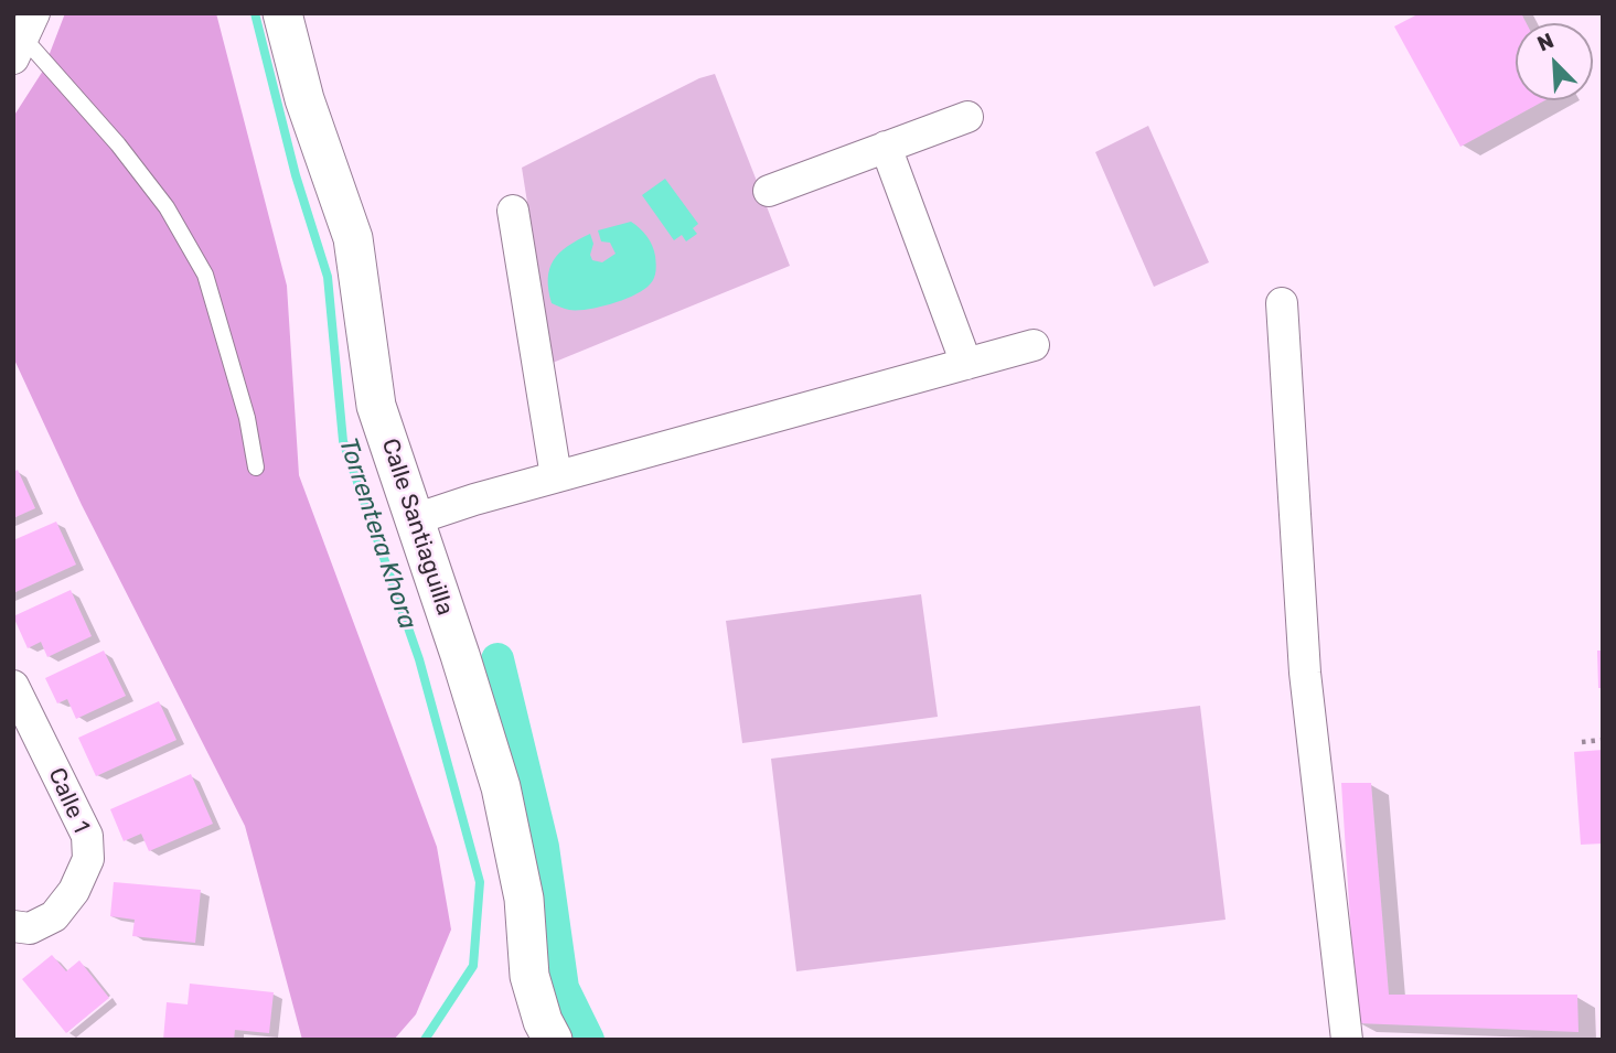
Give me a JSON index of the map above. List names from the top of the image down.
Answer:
{
  "streets": {
    "street": ["Calle Santiaguilla", "Calle 1"]
  },
  "water": ["Torrentera Khora"],
  "north": "top left"
}
